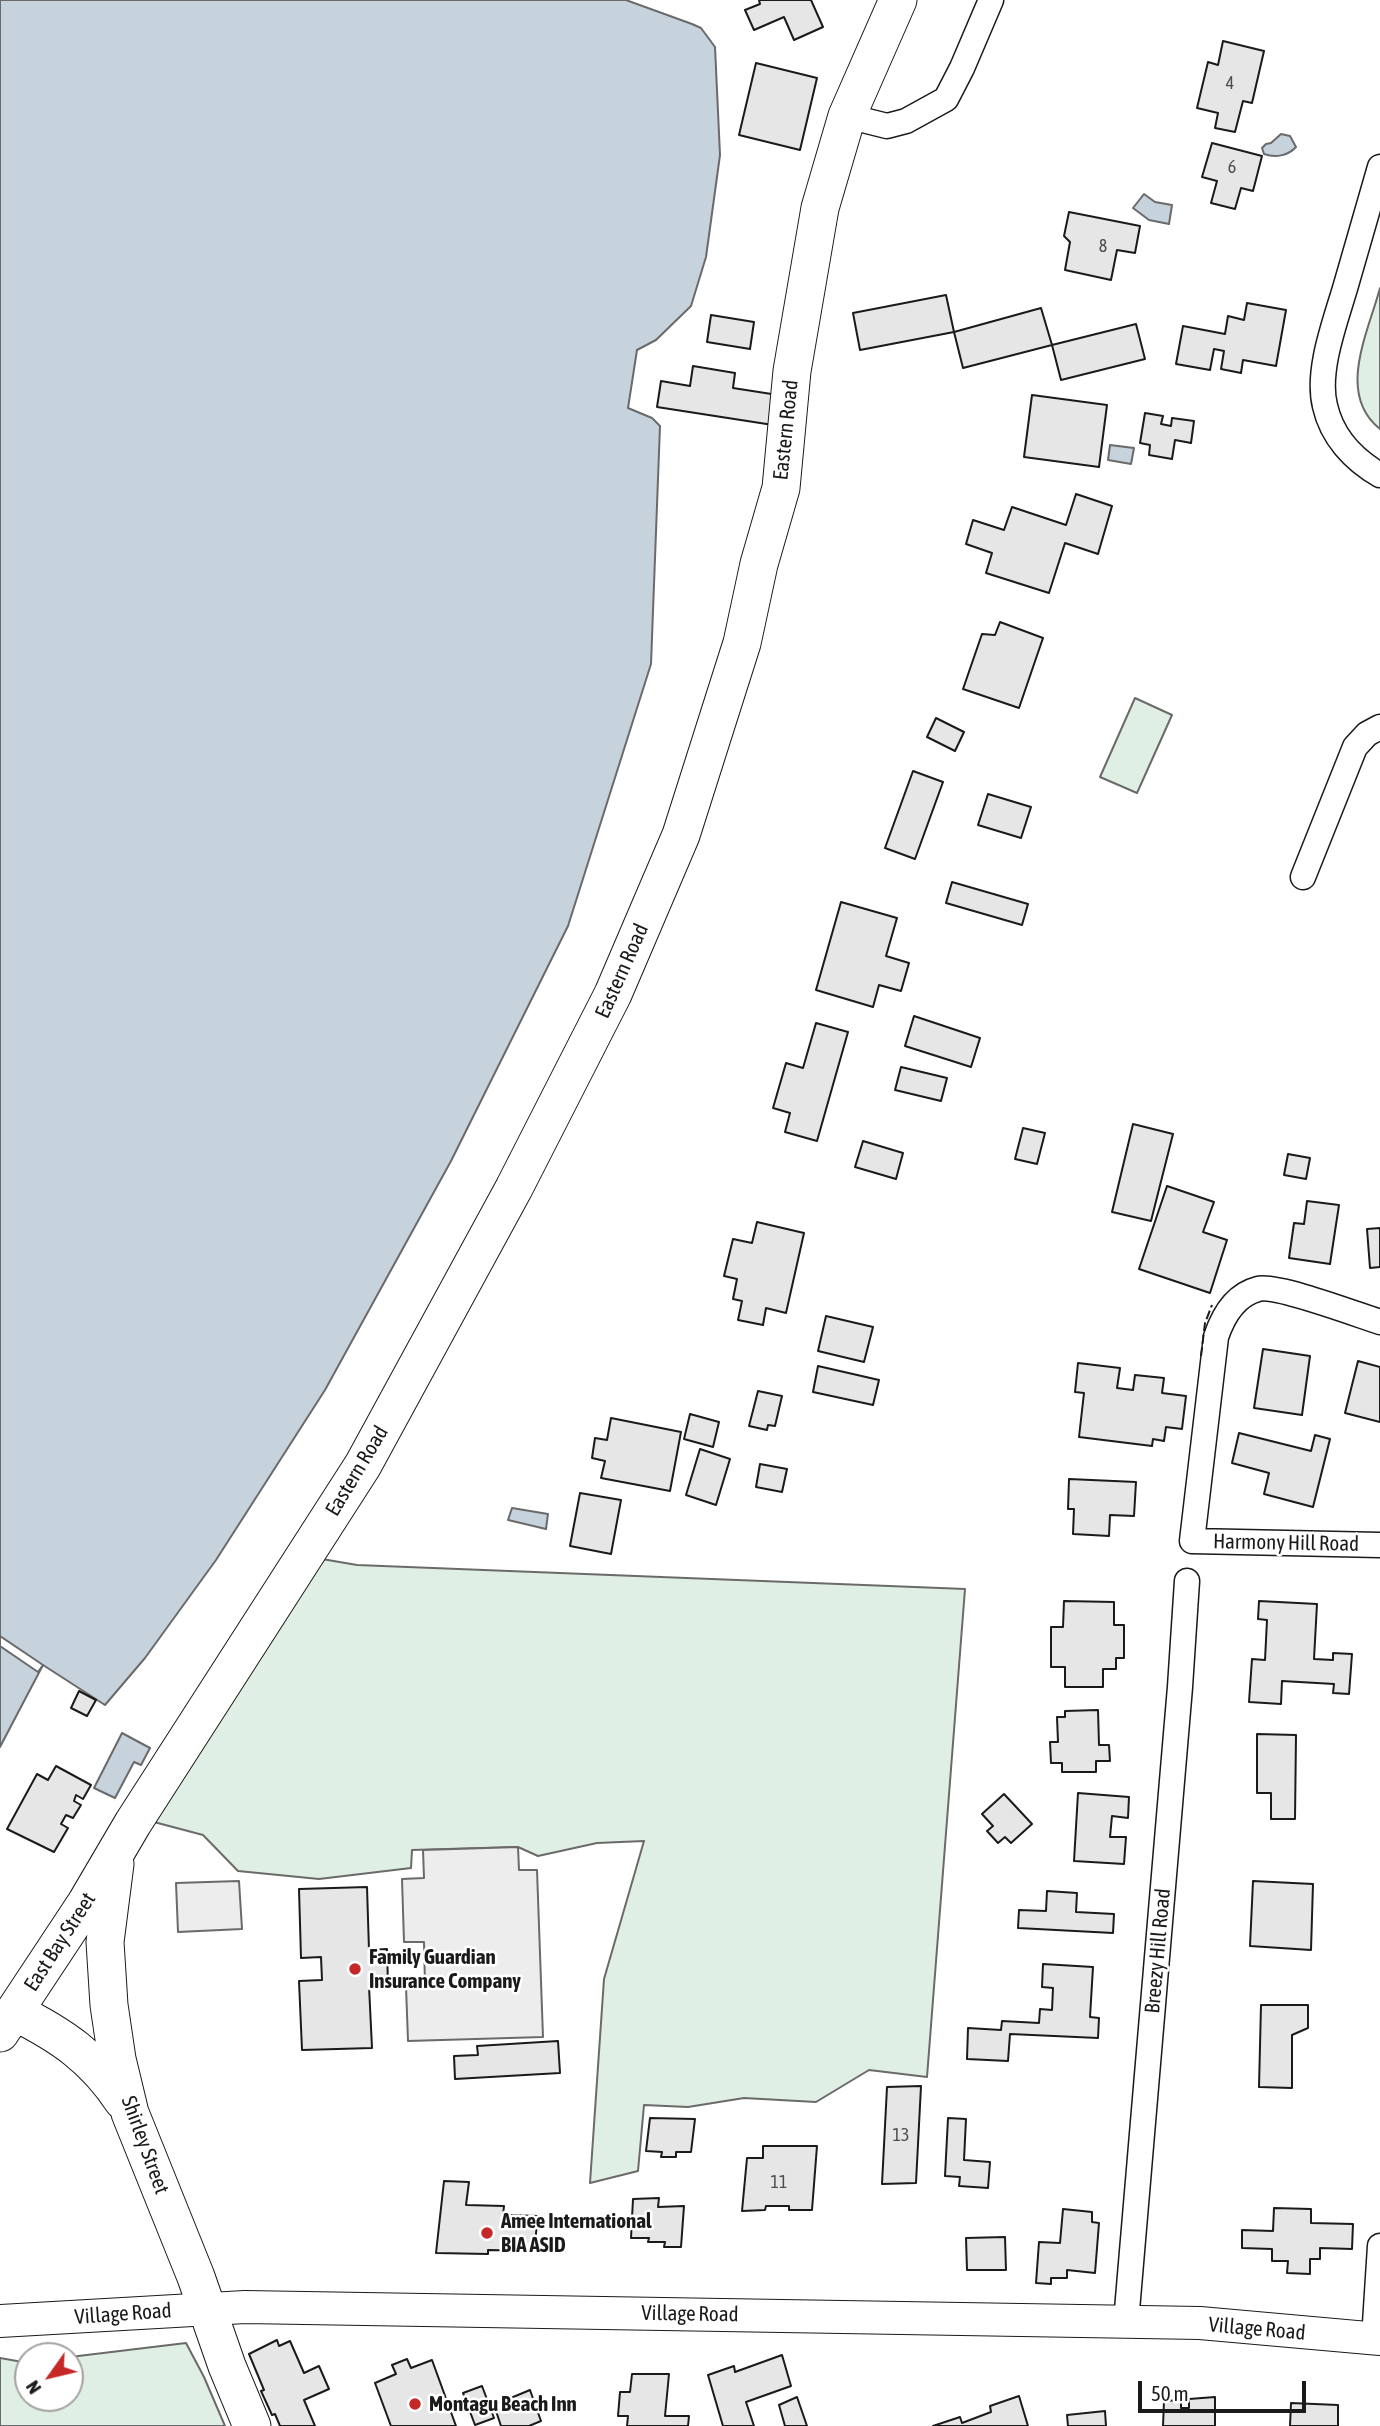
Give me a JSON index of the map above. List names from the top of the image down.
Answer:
{
  "streets": {
    "highway": ["Eastern Road", "East Bay Street", "Shirley Street"],
    "main road": ["Village Road"],
    "street": ["Harmony Hill Road", "Breezy Hill Road"]
  },
  "crossings": [
    ["Eastern Road", "East Bay Street"],
    ["Eastern Road", "Shirley Street"],
    ["East Bay Street", "Shirley Street"],
    ["Breezy Hill Road", "Village Road"],
    ["Shirley Street", "Village Road"]
  ],
  "places": ["Family Guardian Insurance Company", "Amee International BIA ASID", "Montagu Beach Inn"],
  "house_numbers": [
    "4",
    "6",
    "8",
    "13",
    "11"
  ],
  "scale_bar": "50 m",
  "north": "bottom left"
}
